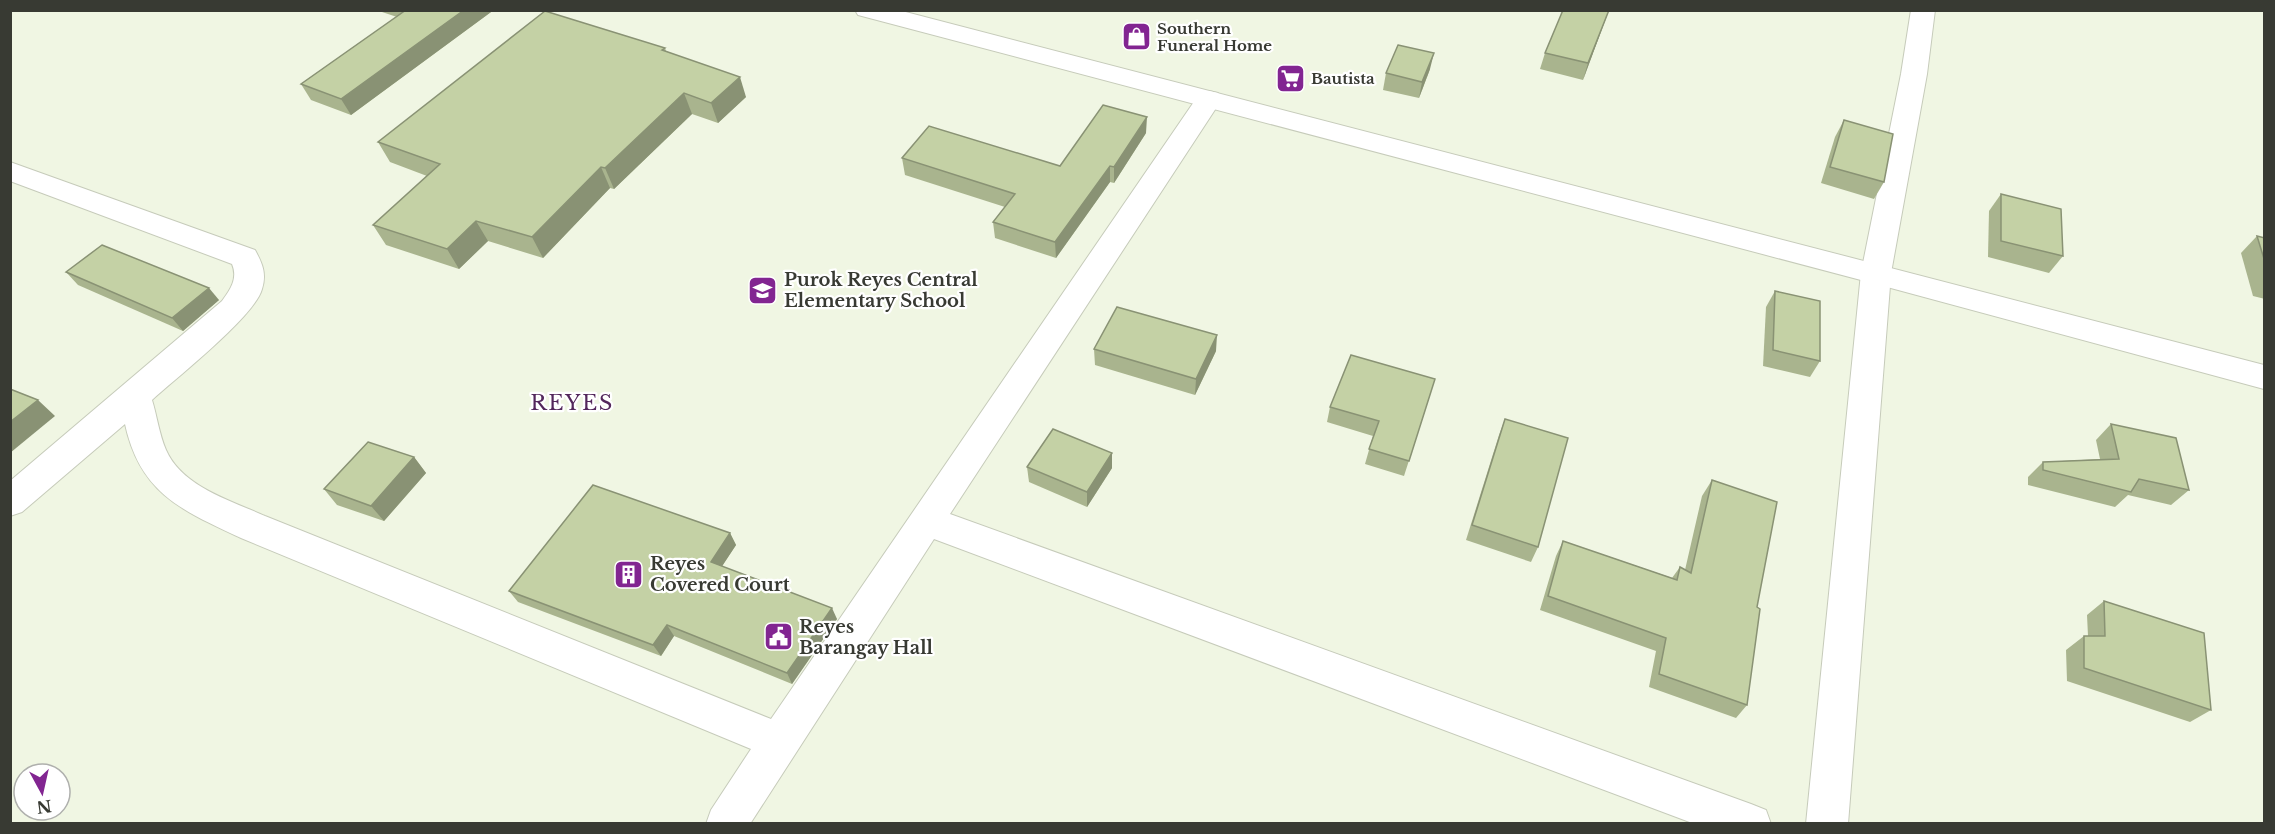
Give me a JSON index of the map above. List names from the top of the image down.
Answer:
{
  "districts": ["REYES"],
  "places": {
    "shop": ["Southern Funeral Home"],
    "supermarket": ["Bautista"],
    "school or university": ["Purok Reyes Central Elementary School"],
    "building": ["Reyes Covered Court"],
    "public building": ["Reyes Barangay Hall"]
  },
  "north": "bottom"
}
